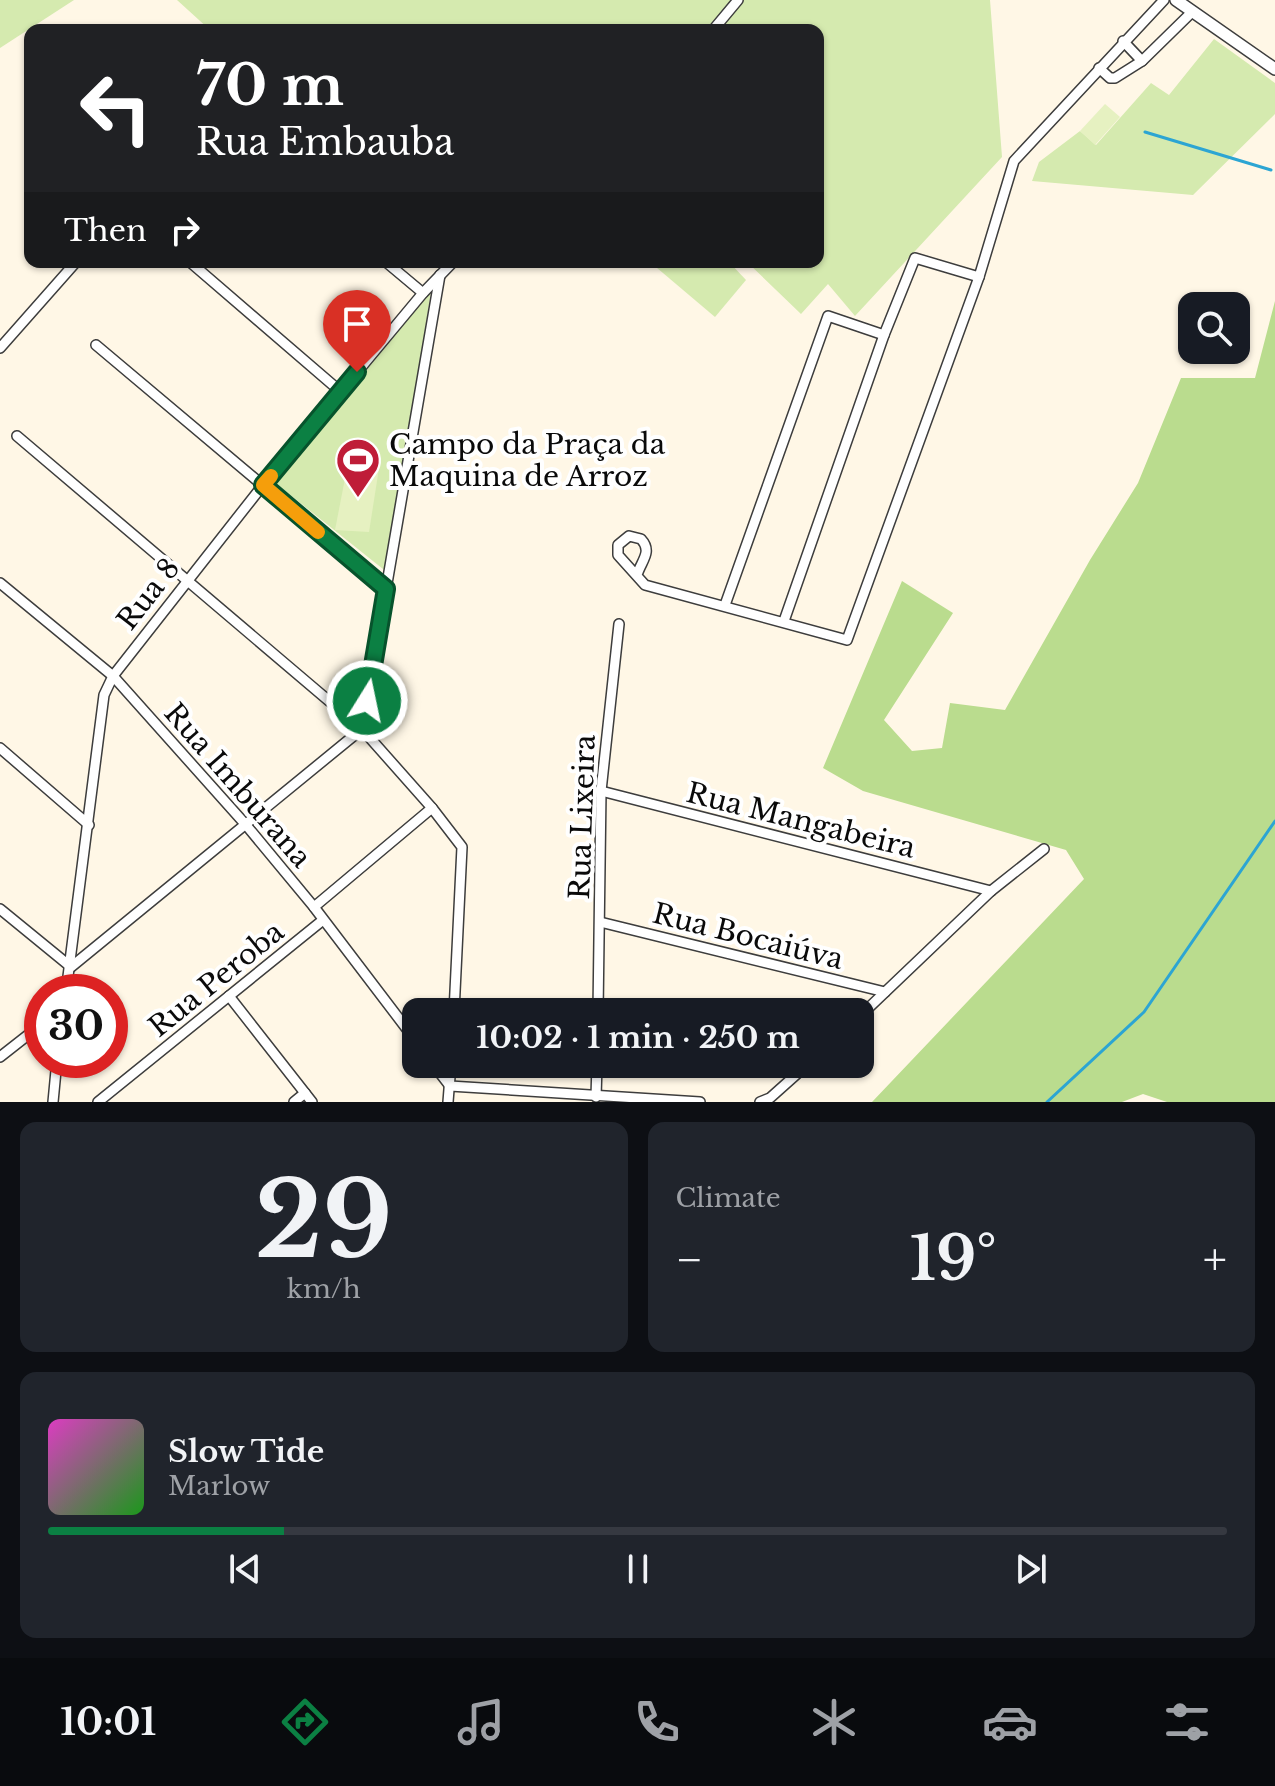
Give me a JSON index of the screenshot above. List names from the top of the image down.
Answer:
{
  "streets": {
    "street": [
      "Rua 8",
      "Rua Imburana",
      "Rua Lixeira",
      "Rua Mangabeira",
      "Rua Bocaiúva",
      "Rua Peroba"
    ]
  },
  "crossings": [
    ["Rua 8", "Rua Imburana"],
    ["Rua Imburana", "Rua Peroba"],
    ["Rua Lixeira", "Rua Mangabeira"],
    ["Rua Lixeira", "Rua Bocaiúva"]
  ],
  "places": {
    "sports": ["Campo da Praça da Maquina de Arroz"]
  },
  "page": {
    "turn": ["70 m", "Rua Embauba"],
    "then": "Then",
    "limit": "30",
    "trip": "10:02 · 1 min · 250 m",
    "tile": [
      ["29", "km/h"],
      "Climate"
    ],
    "heat": ["−", "19°", "+"],
    "song": ["Slow Tide", "Marlow"],
    "tabs": "10:01"
  }
}
